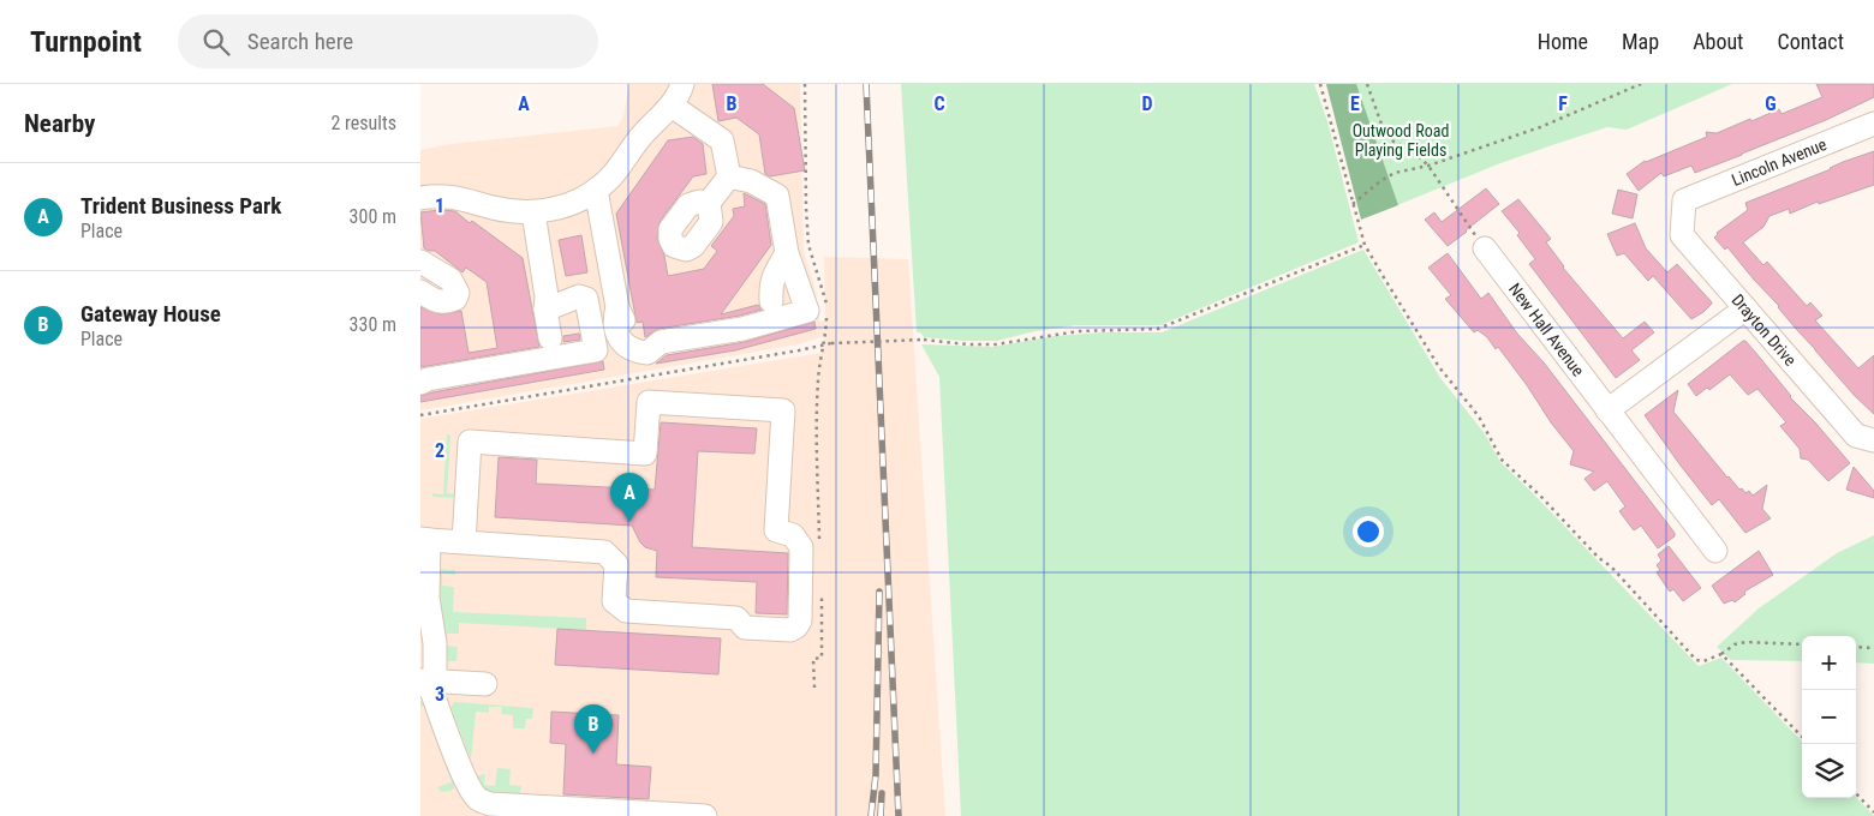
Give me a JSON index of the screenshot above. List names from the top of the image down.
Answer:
{
  "streets": {
    "street": ["Lincoln Avenue", "Drayton Drive", "New Hall Avenue"]
  },
  "crossings": [
    ["Lincoln Avenue", "Drayton Drive"]
  ],
  "parks": ["Outwood Road Playing Fields"],
  "page": {
    "header": "Turnpoint",
    "search": "Search here",
    "nav": [
      "Home",
      "Map",
      "About",
      "Contact"
    ],
    "heading": ["Nearby", "2 results"],
    "list": [
      {
        "mark": "A",
        "name": "Trident Business Park",
        "note": "Place",
        "value": "300 m"
      },
      {
        "mark": "B",
        "name": "Gateway House",
        "note": "Place",
        "value": "330 m"
      }
    ],
    "pins": ["A", "B"],
    "map_buttons": ["+", "−"]
  },
  "grid": {
    "columns": [
      "A",
      "B",
      "C",
      "D",
      "E",
      "F",
      "G"
    ],
    "rows": ["1", "2", "3"]
  }
}
